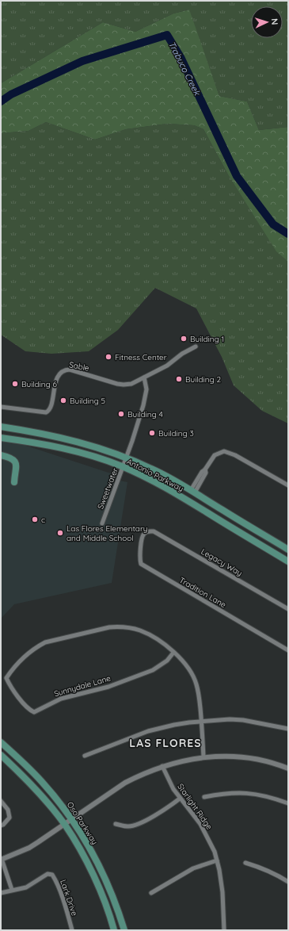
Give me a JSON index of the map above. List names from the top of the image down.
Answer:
{
  "streets": {
    "main road": ["Antonio Parkway", "Oso Parkway"],
    "street": [
      "Sable",
      "Sweetwater",
      "Legacy Way",
      "Tradition Lane",
      "Sunnydale Lane",
      "Starlight Ridge",
      "Lark Drive"
    ]
  },
  "crossings": [
    ["Antonio Parkway", "Sweetwater"],
    ["Legacy Way", "Tradition Lane"]
  ],
  "districts": ["LAS FLORES"],
  "water": ["Trabuco Creek"],
  "places": [
    "Building 1",
    "Fitness Center",
    "Building 2",
    "Building 6",
    "Building 5",
    "Building 4",
    "Building 3",
    "c",
    "Las Flores Elementary and Middle School"
  ],
  "north": "right"
}
